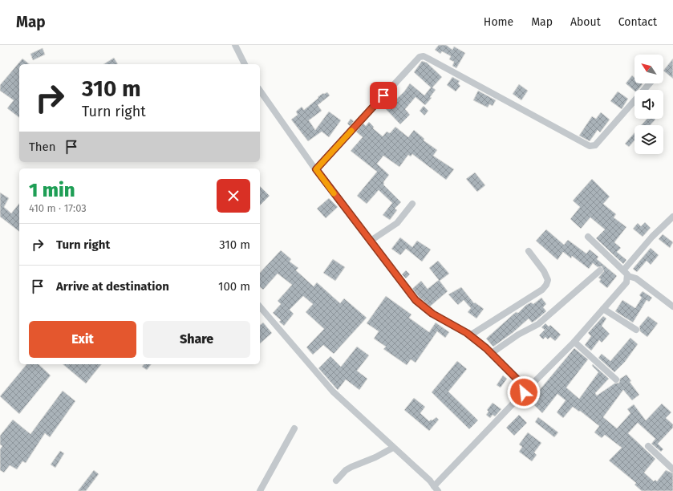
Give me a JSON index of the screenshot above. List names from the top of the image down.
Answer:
{
  "north": "top left",
  "page": {
    "header": "Map",
    "nav": [
      "Home",
      "Map",
      "About",
      "Contact"
    ],
    "turn": ["310 m", "Turn right"],
    "then": "Then",
    "heading": ["1 min", "410 m · 17:03"],
    "list": [
      {
        "name": "Turn right",
        "value": "310 m"
      },
      {
        "name": "Arrive at destination",
        "value": "100 m"
      }
    ],
    "buttons": ["Exit", "Share"]
  }
}
